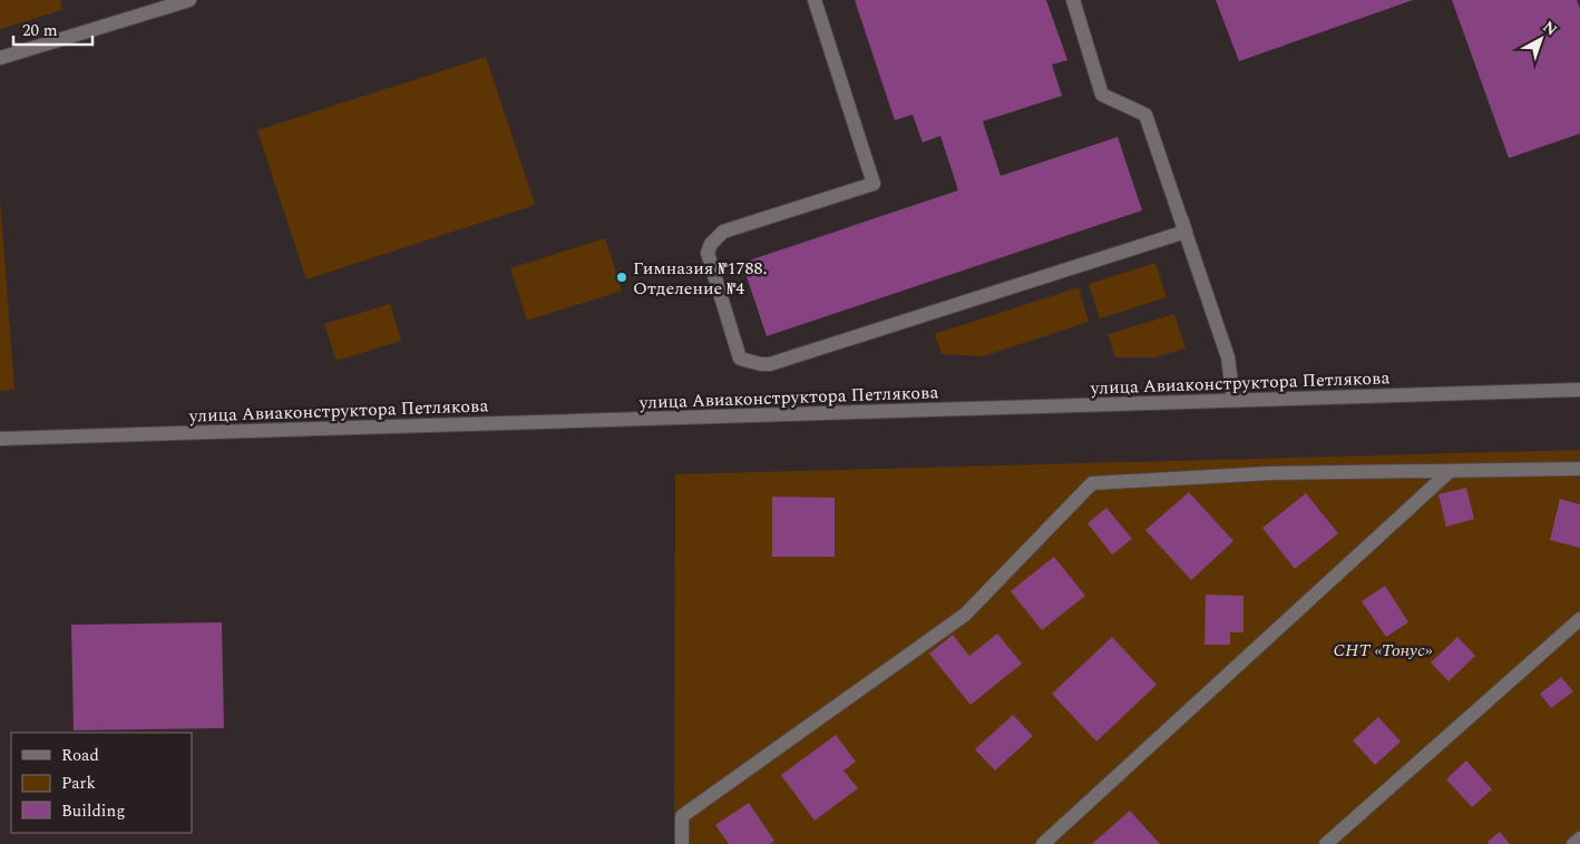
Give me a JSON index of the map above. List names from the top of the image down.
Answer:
{
  "streets": {
    "street": ["улица Авиаконструктора Петлякова"]
  },
  "parks": ["СНТ «Тонус»"],
  "places": ["Гимназия №1788. Отделение №4"],
  "legend": ["Road", "Park", "Building"],
  "scale_bar": "20 m",
  "north": "top right"
}
